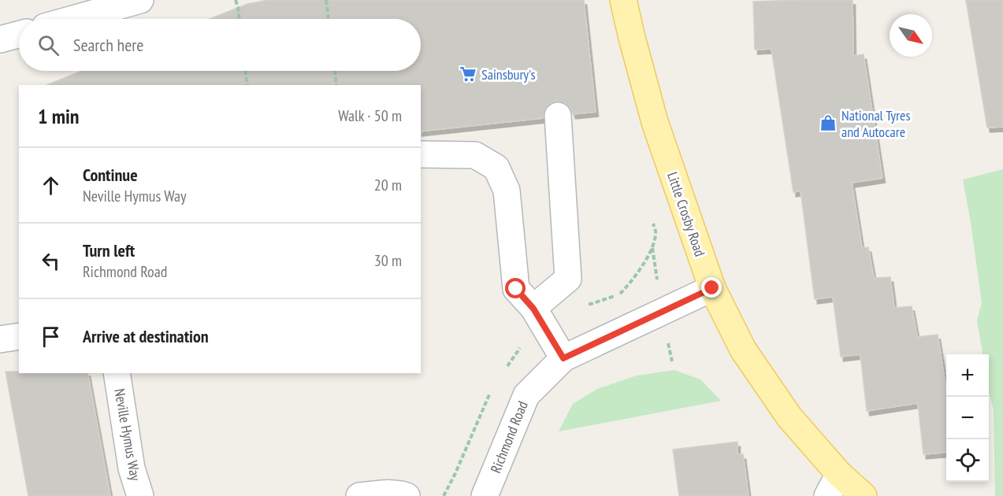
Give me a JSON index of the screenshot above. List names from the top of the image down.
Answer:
{
  "streets": {
    "main road": ["Little Crosby Road"],
    "street": ["Neville Hymus Way", "Richmond Road"]
  },
  "crossings": [
    ["Little Crosby Road", "Richmond Road"]
  ],
  "places": {
    "supermarket": ["Sainsbury's"],
    "shop": ["National Tyres and Autocare"]
  },
  "north": "bottom right",
  "page": {
    "search": "Search here",
    "heading": ["1 min", "Walk · 50 m"],
    "list": [
      ["Continue", "Neville Hymus Way", "20 m"],
      ["Turn left", "Richmond Road", "30 m"],
      "Arrive at destination"
    ],
    "map_buttons": ["+", "−"]
  }
}
